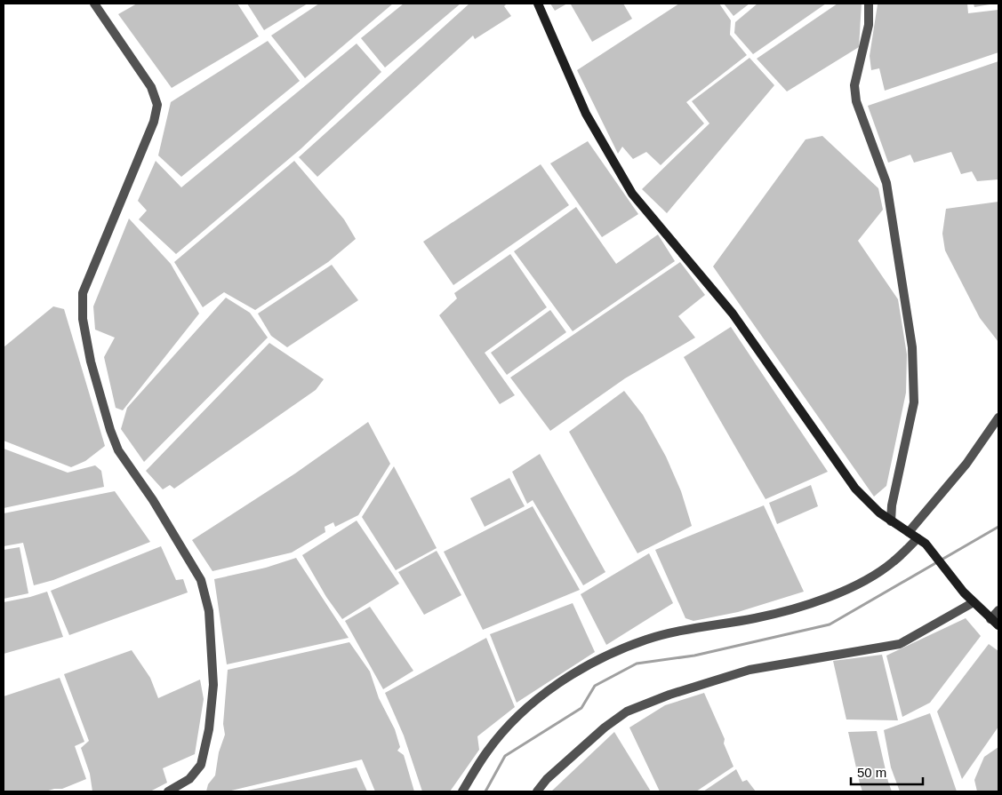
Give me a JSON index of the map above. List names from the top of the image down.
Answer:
{
  "scale_bar": "50 m"
}
